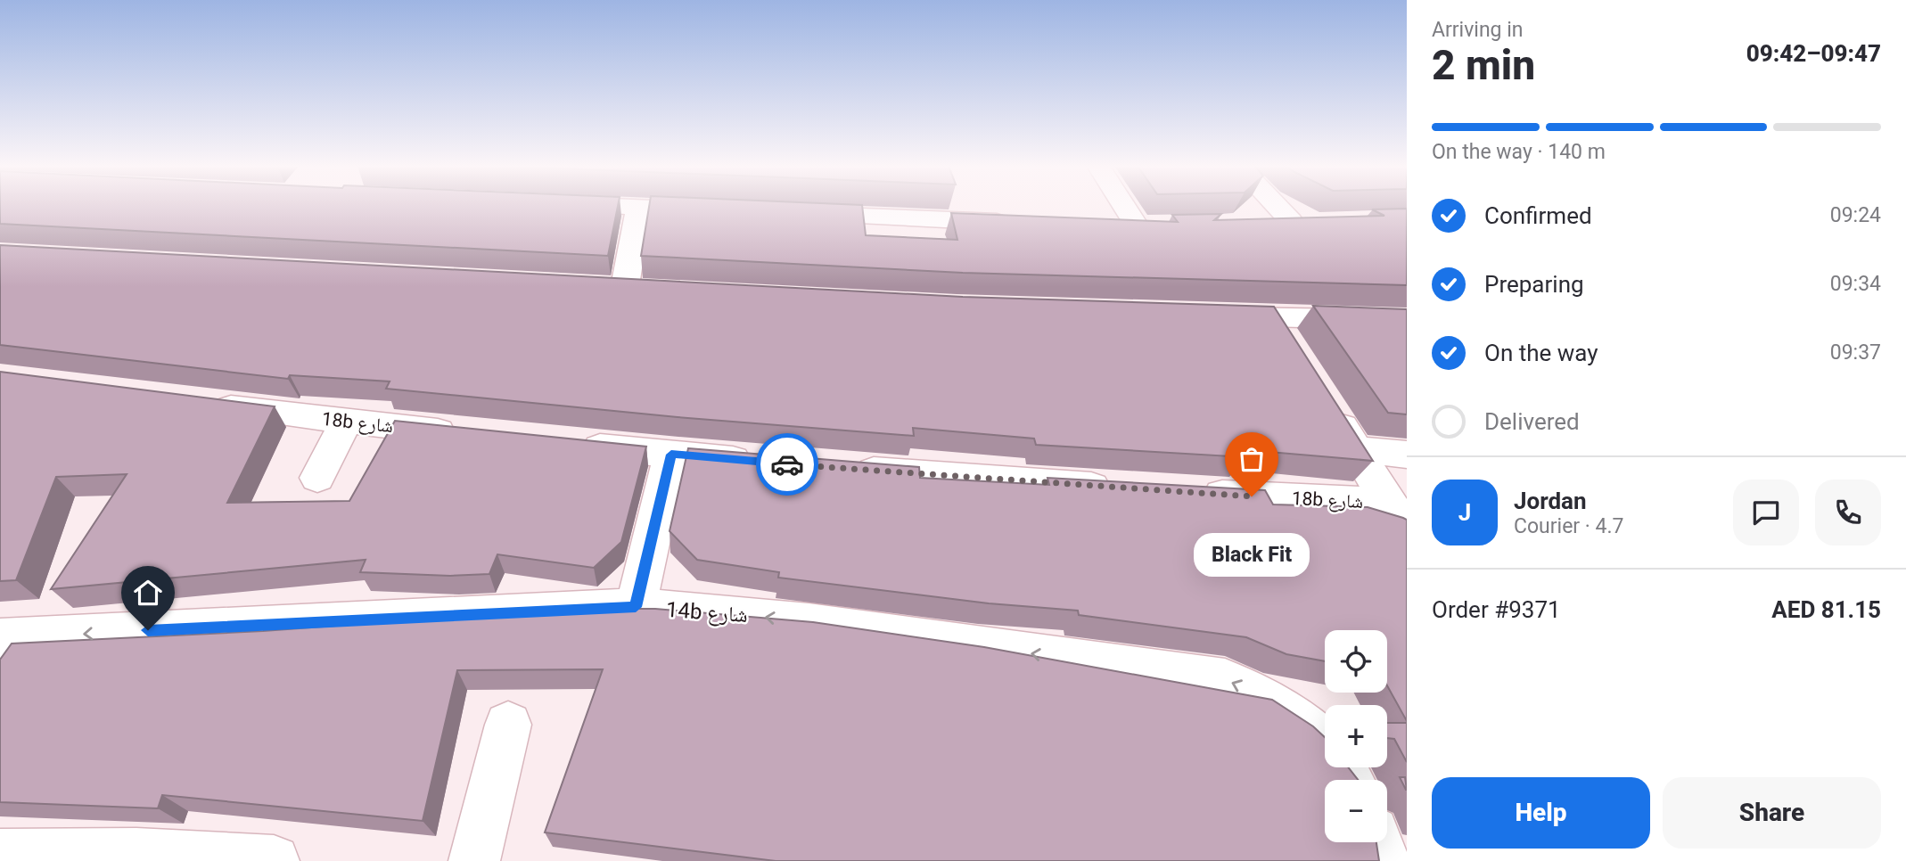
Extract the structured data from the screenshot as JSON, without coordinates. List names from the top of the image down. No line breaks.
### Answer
{"streets":{"street":["18b شارع","14b شارع"]},"places":["Black Fit"],"page":{"heading":["2 min","Arriving in","09:42–09:47"],"panel":["Jordan","Courier · 4.7","Order #9371","AED 81.15"],"bar":"On the way · 140 m","list":[["Confirmed","09:24"],["Preparing","09:34"],["On the way","09:37"],"Delivered"],"round":"J","bubble":"Black Fit","map_buttons":["+","−"],"buttons":["Help","Share"]}}
